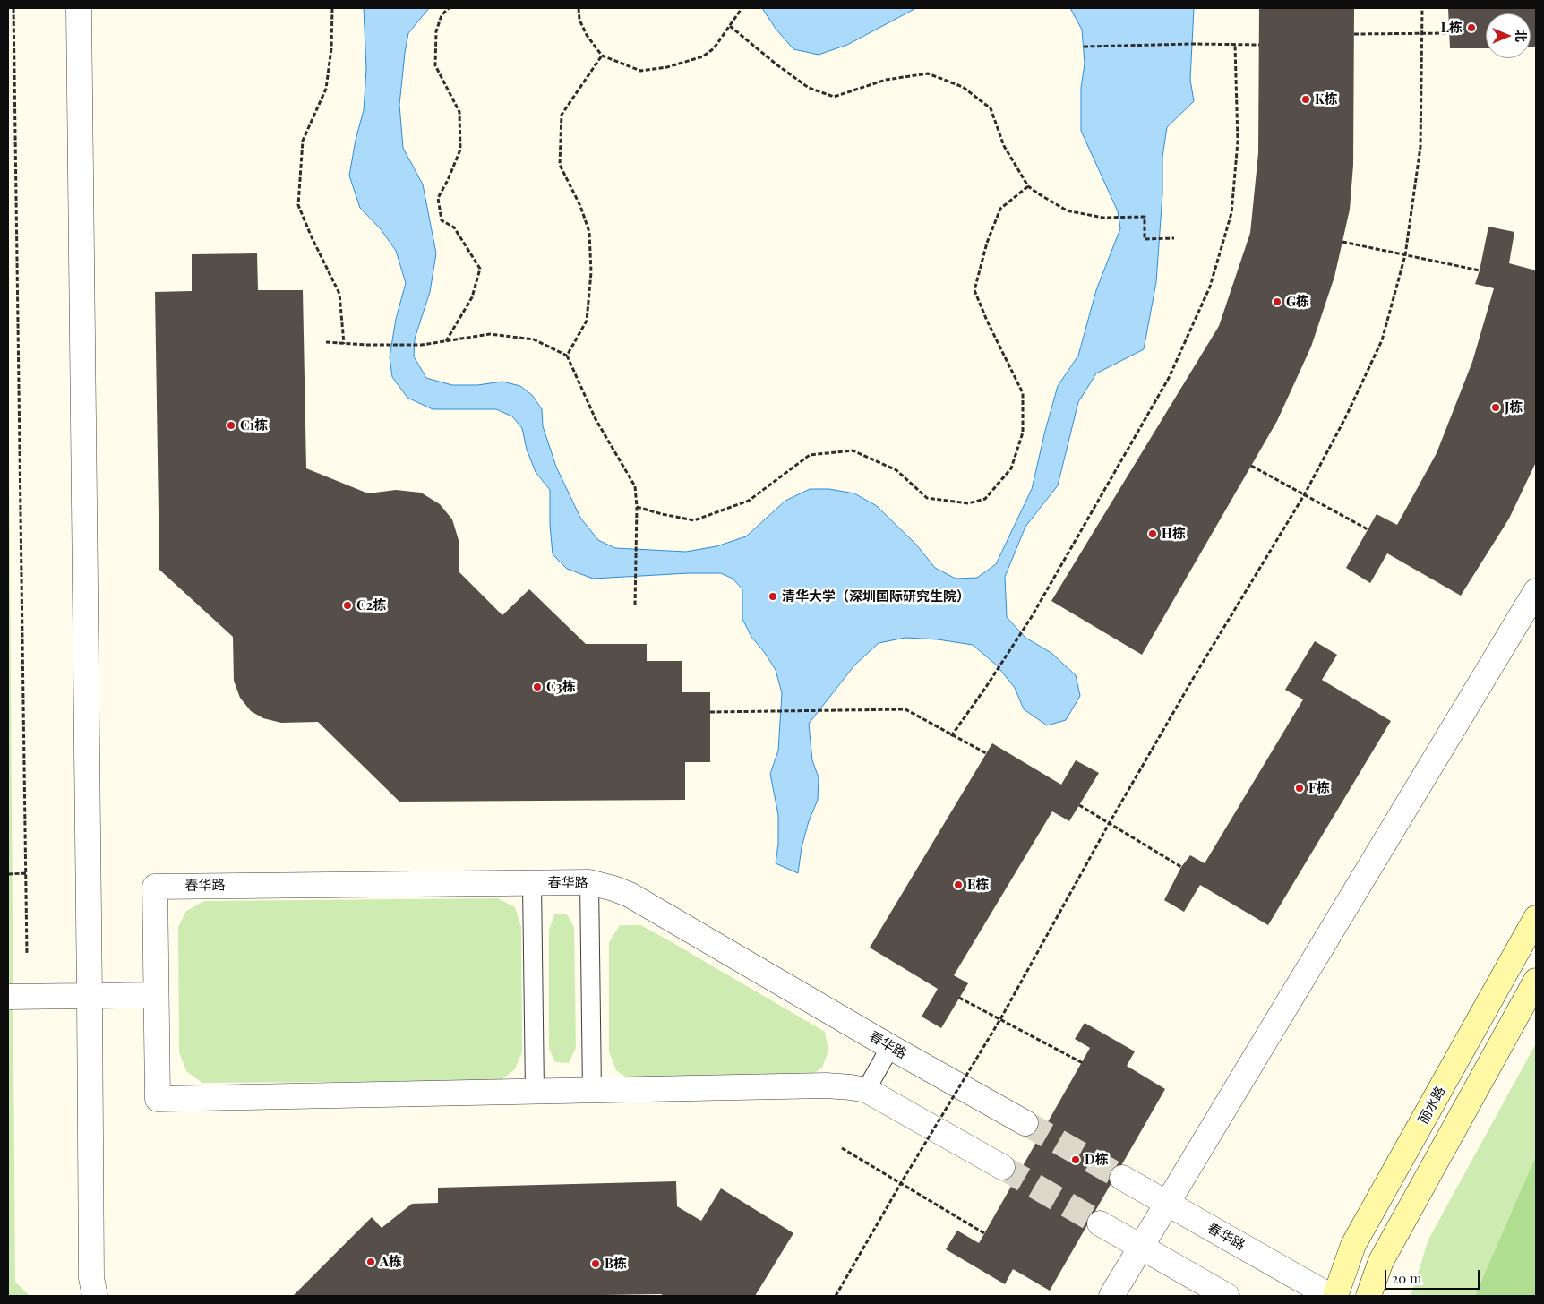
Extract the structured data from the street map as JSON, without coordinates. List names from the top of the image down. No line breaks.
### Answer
{"streets":{"main road":["丽水路"],"street":["春华路"]},"places":["L栋","K栋","G栋","J栋","C1栋","H栋","清华大学（深圳国际研究生院）","C2栋","C3栋","F栋","E栋","D栋","A栋","B栋"],"scale_bar":"20 m","north":"right"}
